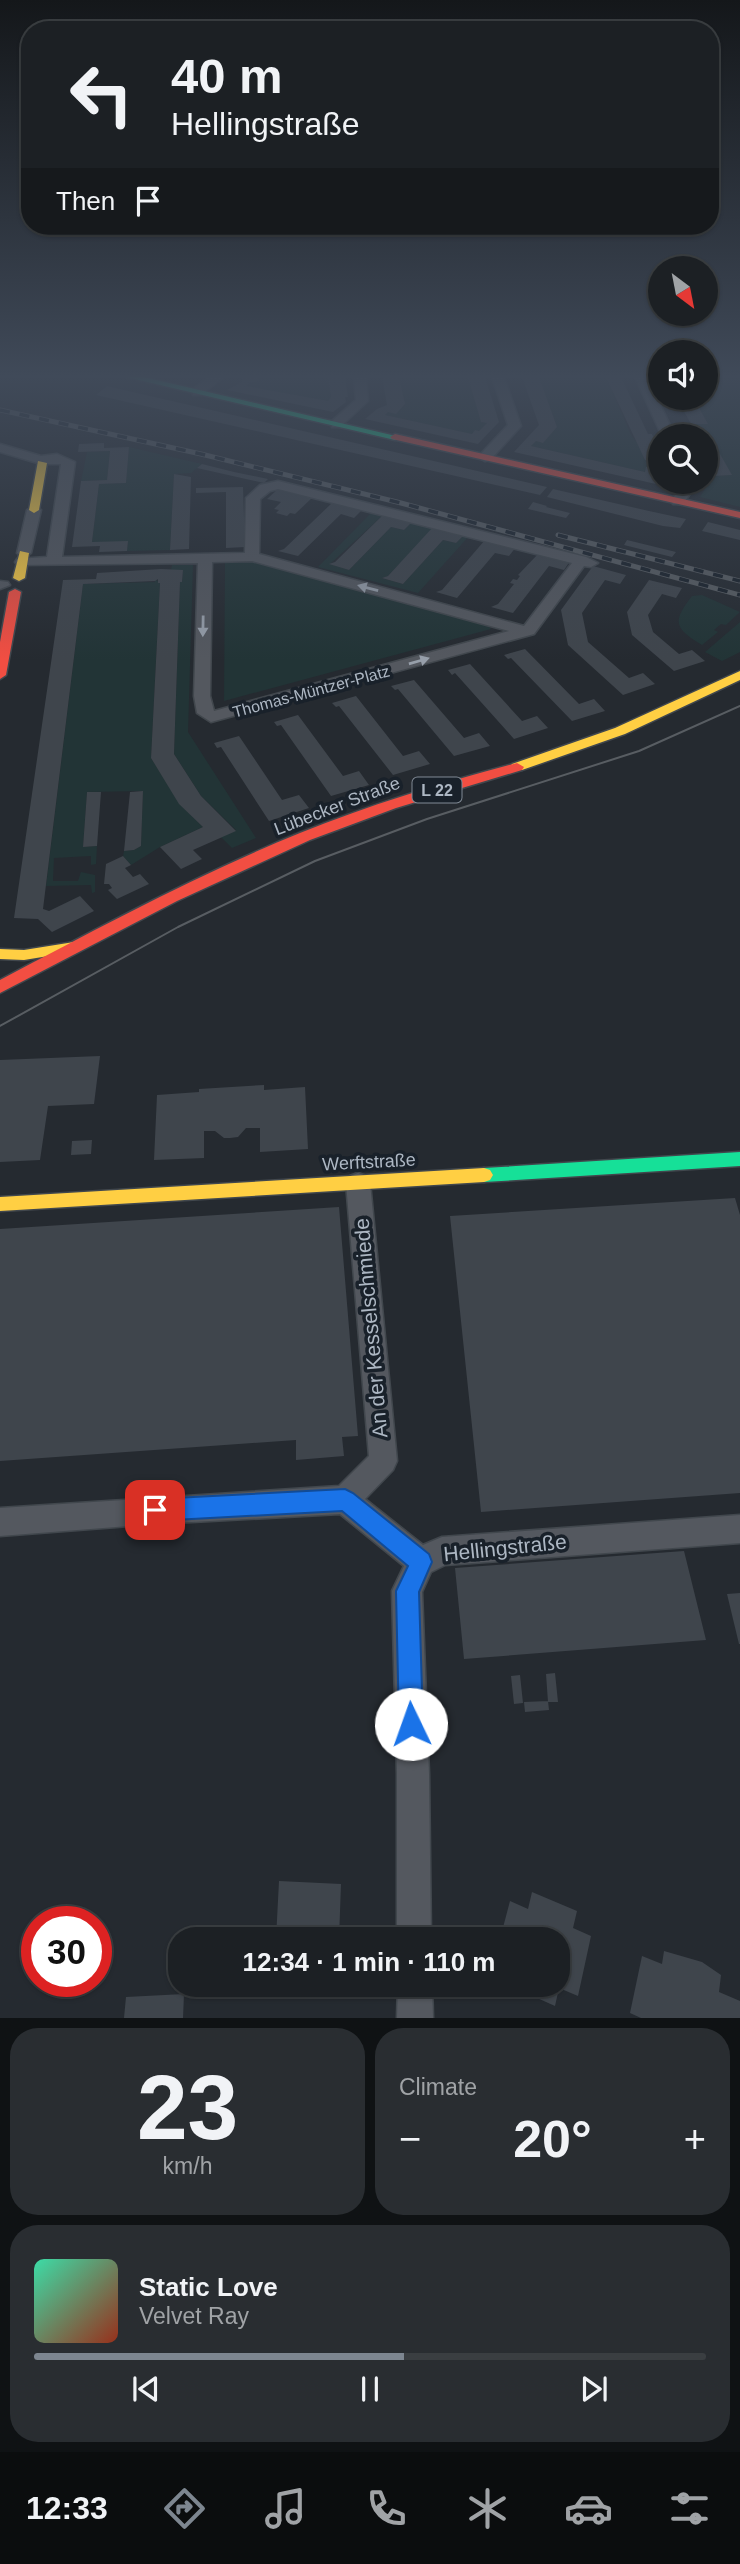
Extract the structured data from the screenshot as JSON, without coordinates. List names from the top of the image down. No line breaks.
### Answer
{"streets":{"street":["Thomas-Müntzer-Platz","L 22","Lübecker Straße","Werftstraße","An der Kesselschmiede","Hellingstraße"]},"crossings":[["Werftstraße","An der Kesselschmiede"],["An der Kesselschmiede","Hellingstraße"]],"north":"bottom right","page":{"turn":["40 m","Hellingstraße"],"then":"Then","limit":"30","trip":"12:34 · 1 min · 110 m","tile":[["23","km/h"],"Climate"],"heat":["−","20°","+"],"song":["Static Love","Velvet Ray"],"tabs":"12:33"}}
